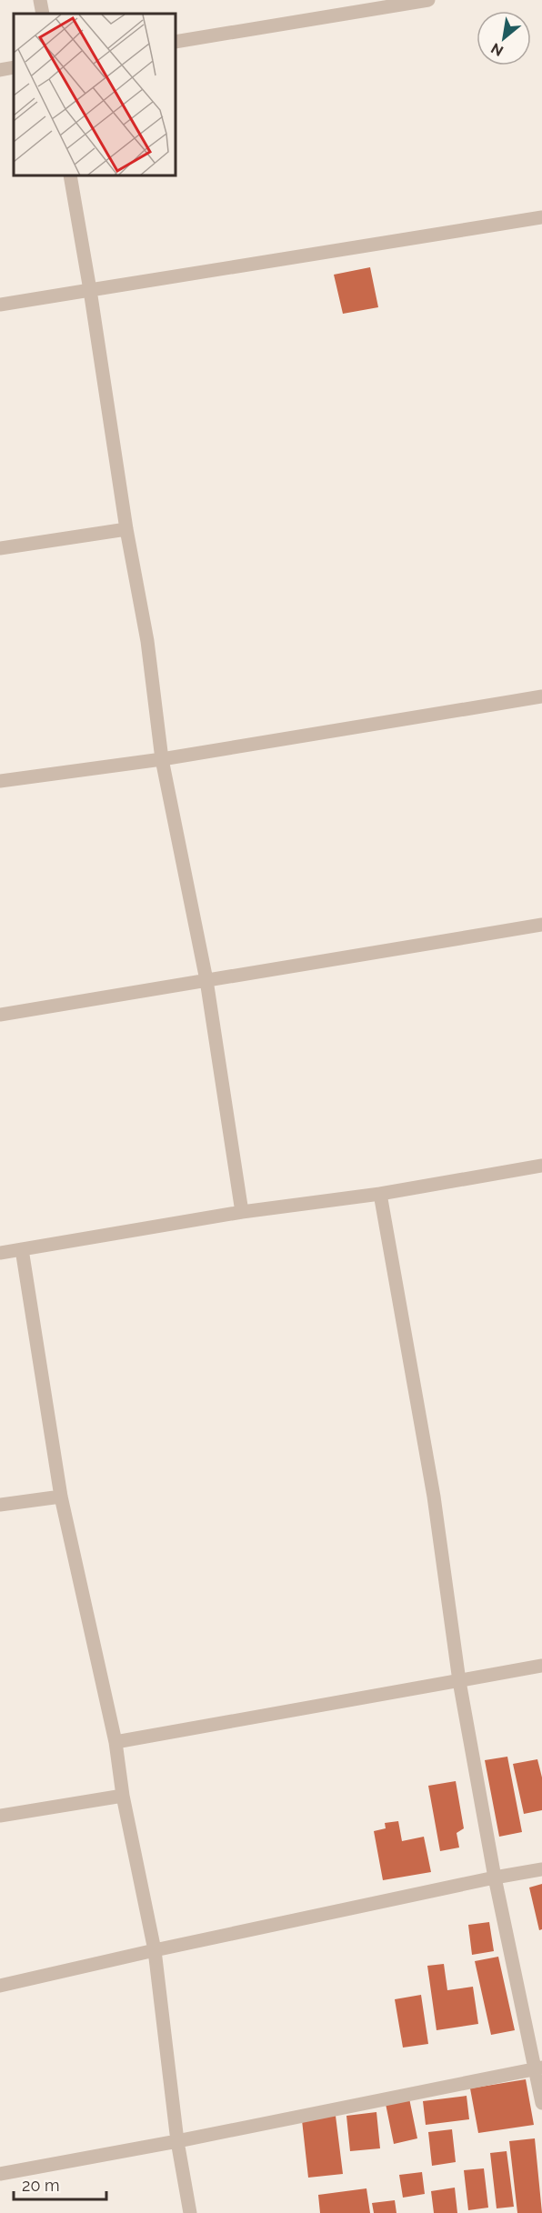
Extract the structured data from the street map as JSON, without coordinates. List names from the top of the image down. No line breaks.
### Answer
{"scale_bar":"20 m","north":"bottom left"}
